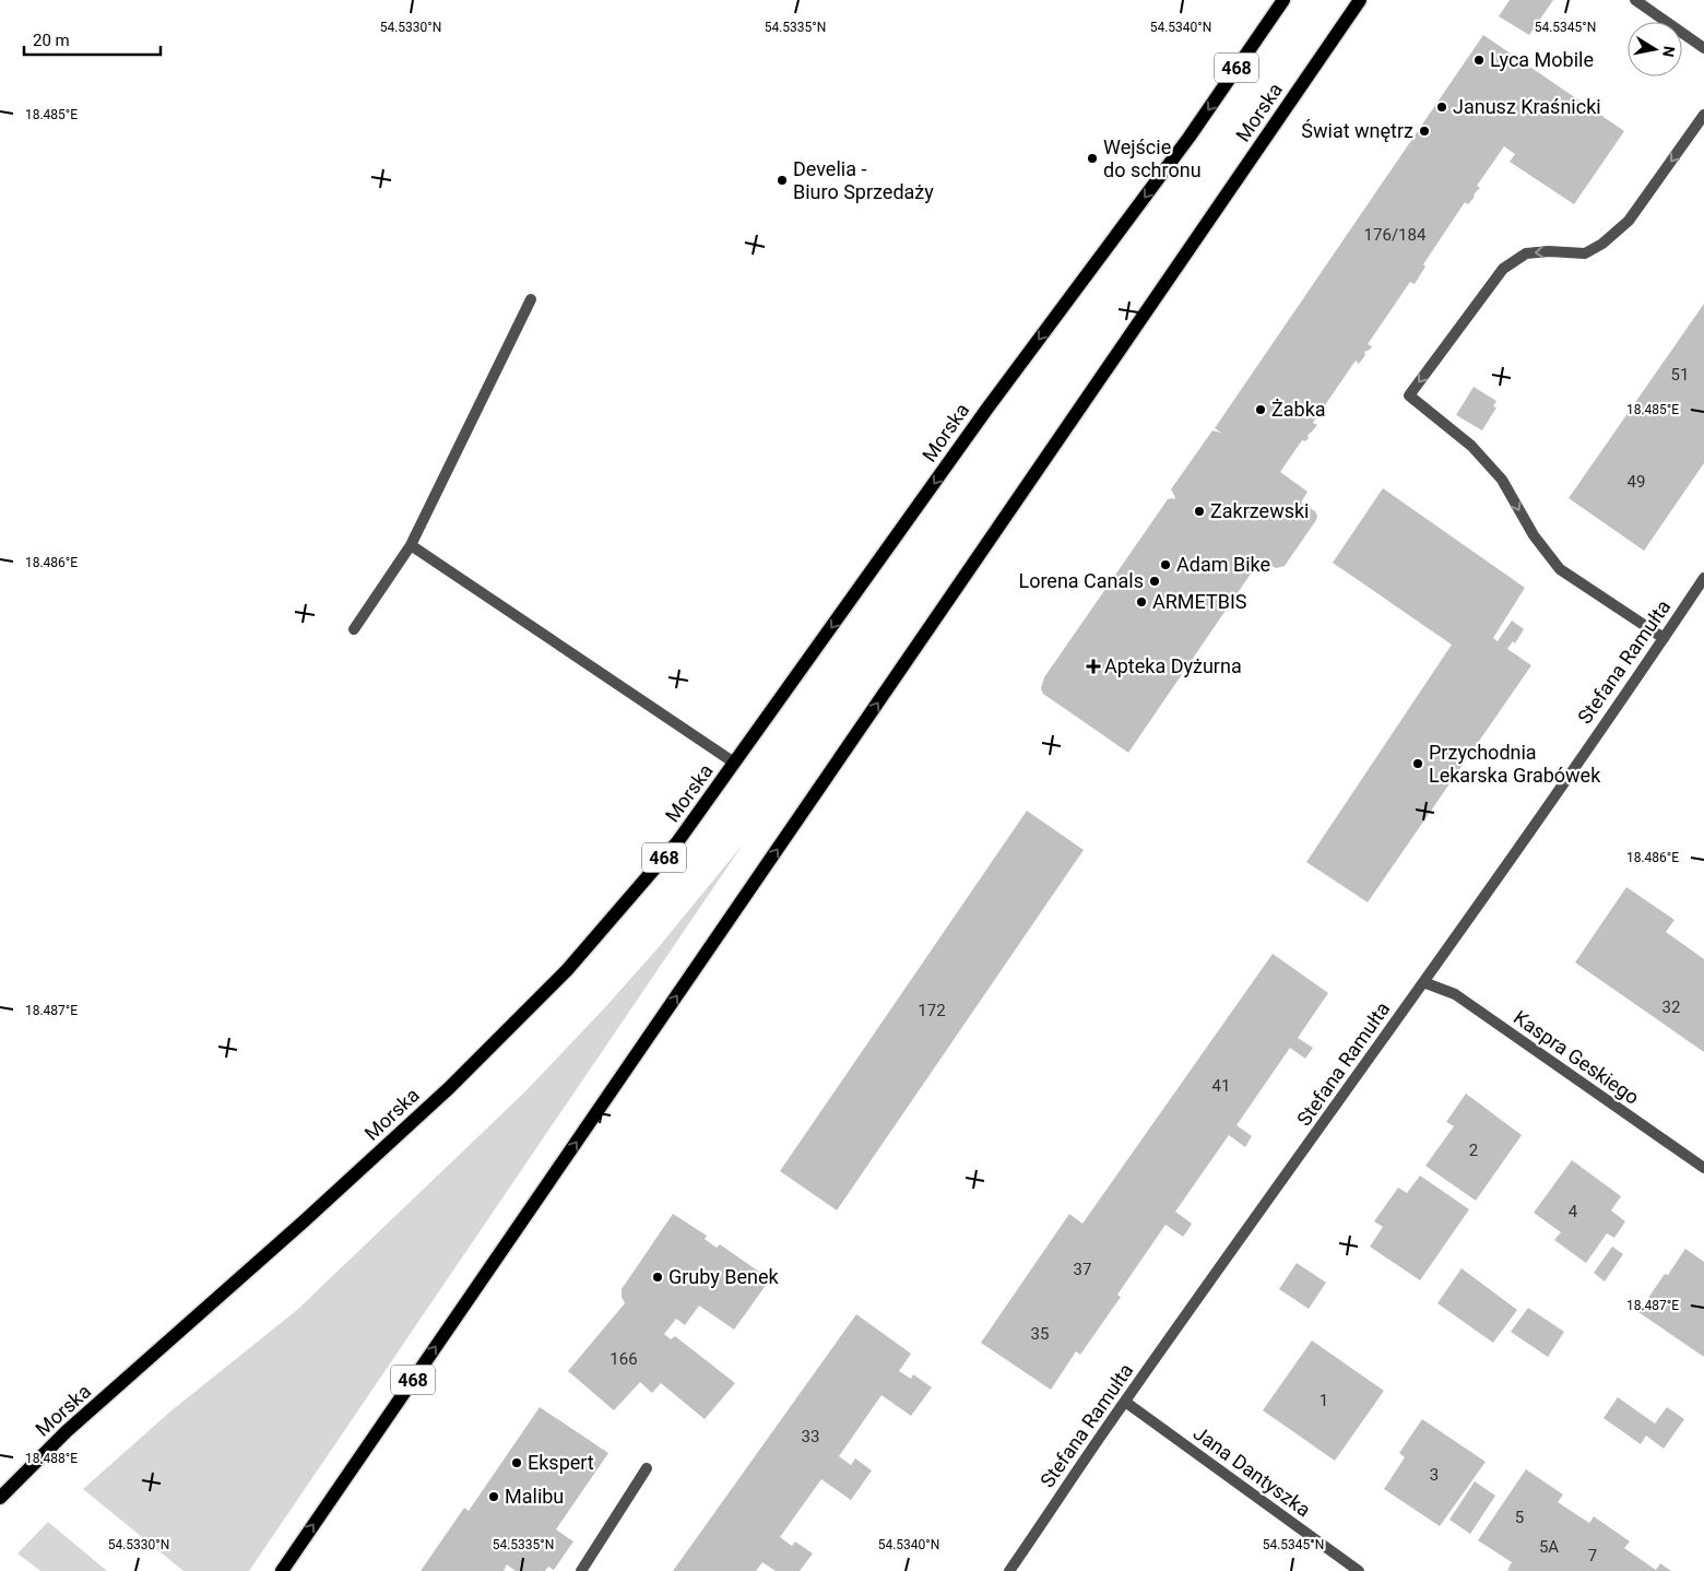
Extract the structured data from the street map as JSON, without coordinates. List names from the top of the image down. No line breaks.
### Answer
{"streets":{"main road":["468","Morska"],"street":["Stefana Ramułta","Kaspra Geskiego","Jana Dantyszka"]},"crossings":[["Stefana Ramułta","Kaspra Geskiego"],["Stefana Ramułta","Jana Dantyszka"]],"places":{"other":["Lyca Mobile","Janusz Kraśnicki","Świat wnętrz","Wejście do schronu","Develia - Biuro Sprzedaży","Żabka","Zakrzewski","Adam Bike","Lorena Canals","ARMETBIS","Przychodnia Lekarska Grabówek","Gruby Benek","Ekspert","Malibu"],"health":["Apteka Dyżurna"]},"house_numbers":["176/184","51","49","32","172","41","2","4","37","35","166","1","33","3","5","5A","7"],"scale_bar":"20 m","north":"right","coordinates":["54.5330°N","54.5335°N","54.5340°N","54.5345°N","18.485°E","18.486°E","18.487°E","18.488°E"]}
